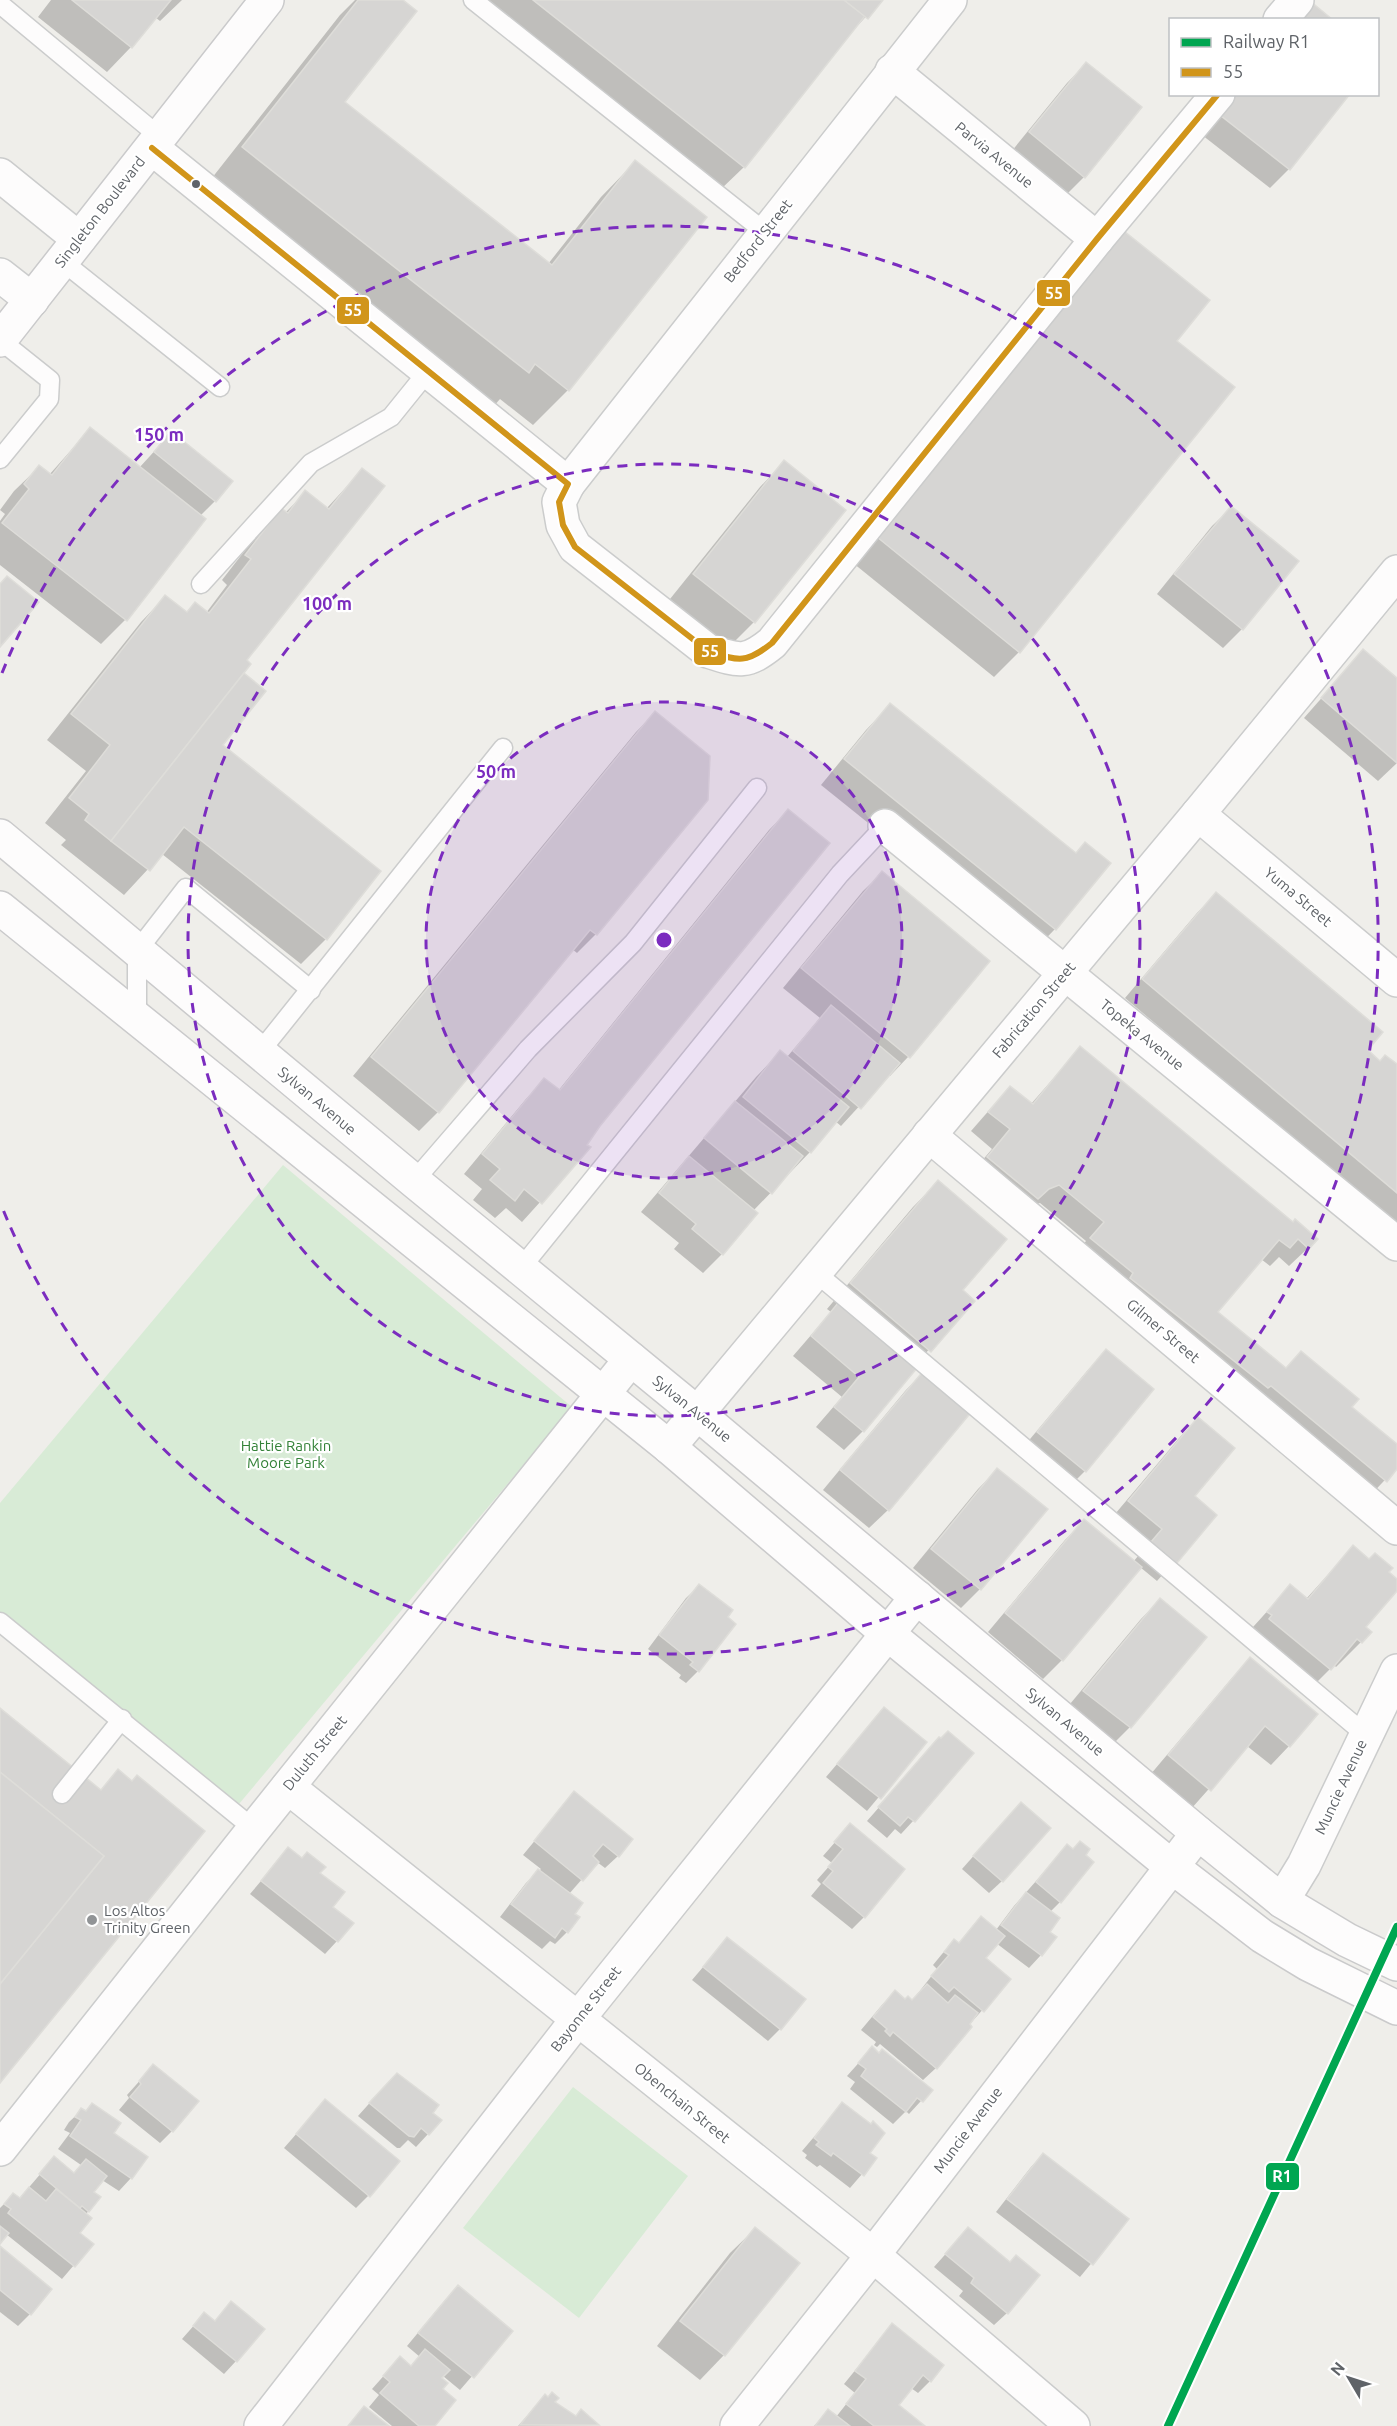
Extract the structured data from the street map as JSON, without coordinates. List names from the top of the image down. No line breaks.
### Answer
{"streets":{"street":["Parvia Avenue","Singleton Boulevard","Bedford Street","Yuma Street","Fabrication Street","Topeka Avenue","Sylvan Avenue","Gilmer Street","Duluth Street","Muncie Avenue","Bayonne Street","Obenchain Street"]},"crossings":[["Parvia Avenue","Bedford Street"],["Yuma Street","Fabrication Street"],["Fabrication Street","Topeka Avenue"],["Fabrication Street","Sylvan Avenue"],["Fabrication Street","Gilmer Street"],["Sylvan Avenue","Duluth Street"],["Sylvan Avenue","Muncie Avenue"],["Sylvan Avenue","Bayonne Street"],["Duluth Street","Obenchain Street"],["Muncie Avenue","Obenchain Street"],["Bayonne Street","Obenchain Street"]],"parks":["Hattie Rankin Moore Park"],"places":["Los Altos Trinity Green"],"lines":["transit line 55","rail line R1"],"legend":["Railway R1","55"],"north":"top left","rings":["150 m","100 m","50 m"]}
